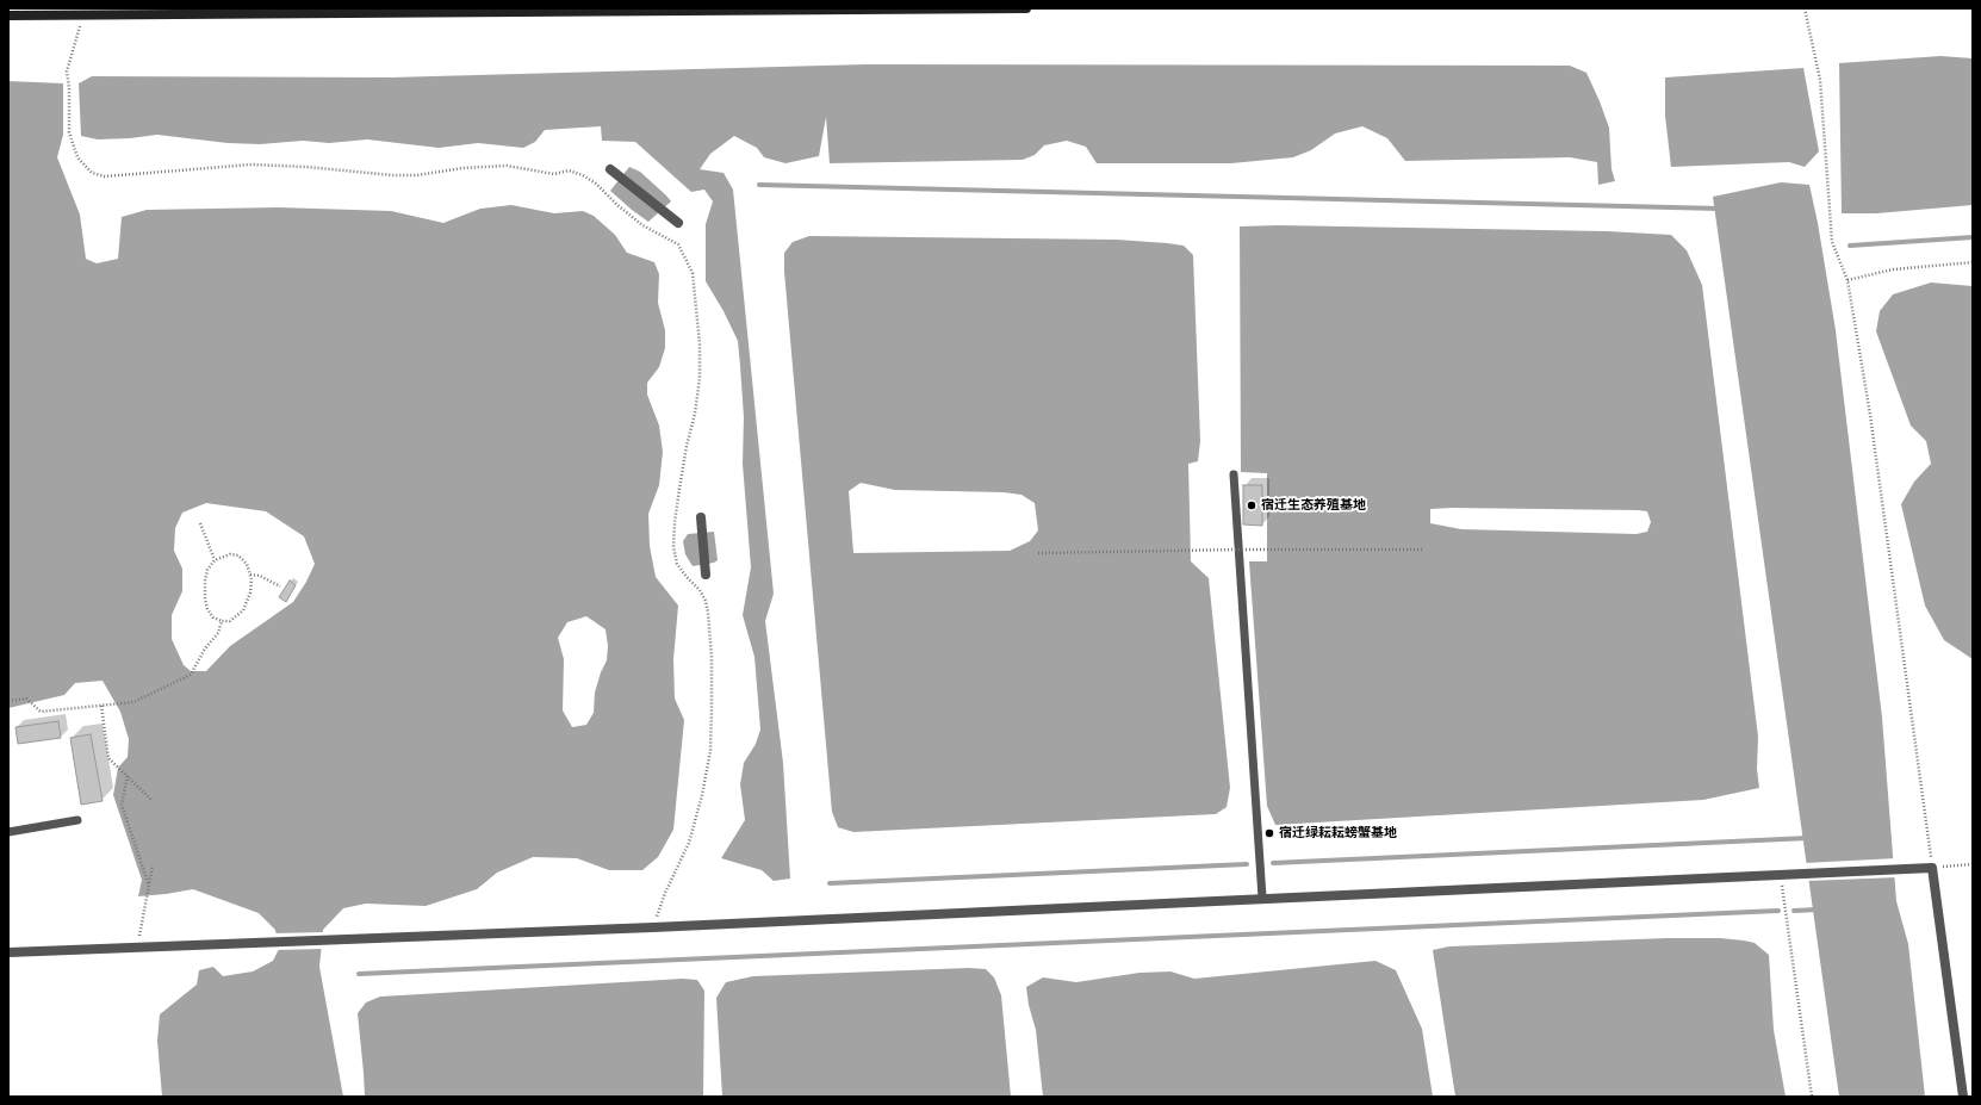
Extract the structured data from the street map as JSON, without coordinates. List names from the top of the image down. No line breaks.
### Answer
{"places":["宿迁生态养殖基地","宿迁绿耘耘螃蟹基地"]}
